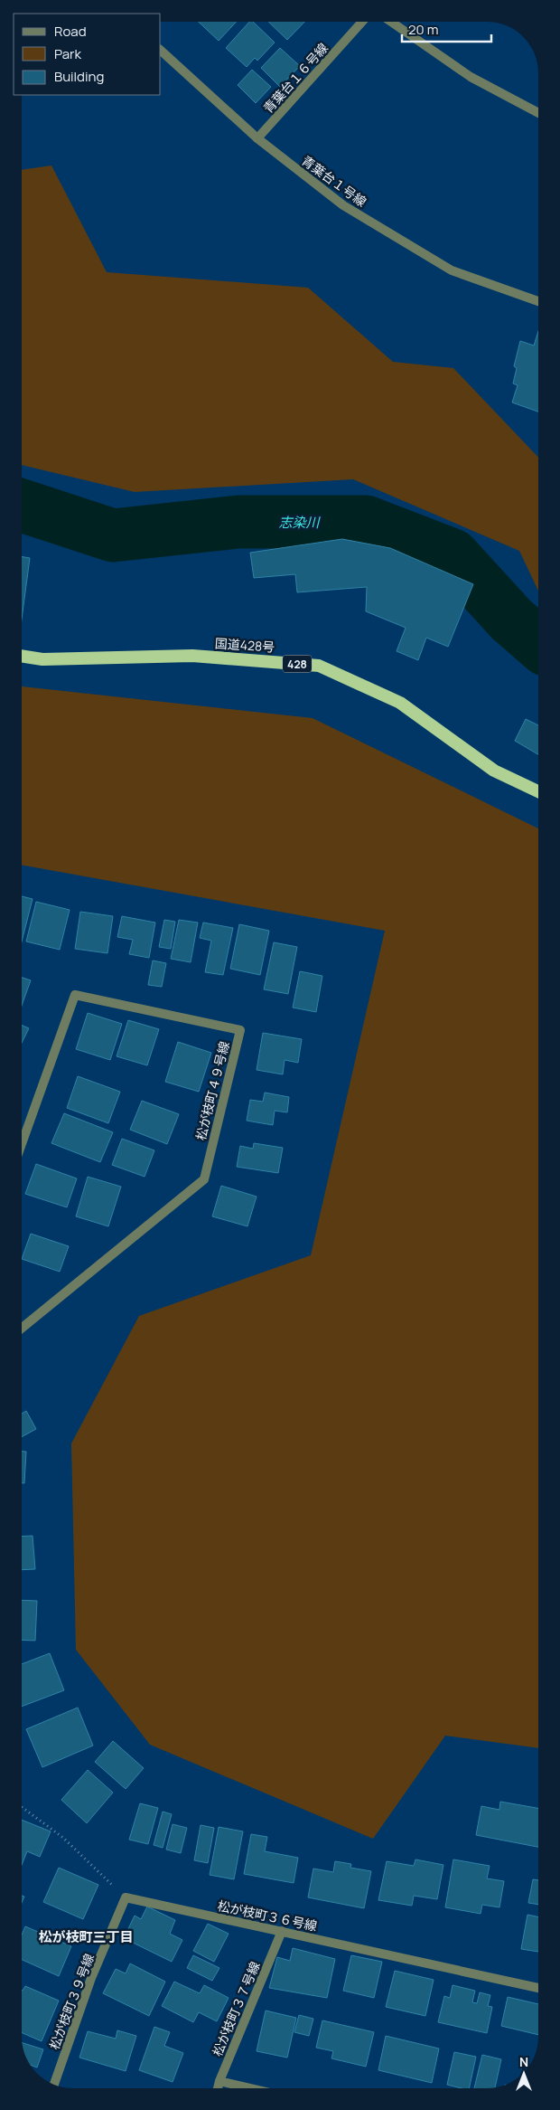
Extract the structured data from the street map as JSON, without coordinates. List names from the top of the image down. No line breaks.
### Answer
{"streets":{"highway":["国道428号","428"],"street":["青葉台１６号線","青葉台１号線","松が枝町４９号線","松が枝町３６号線","松が枝町３９号線","松が枝町３７号線"]},"crossings":[["青葉台１６号線","青葉台１号線"],["松が枝町３６号線","松が枝町３９号線"],["松が枝町３６号線","松が枝町３７号線"]],"districts":["松が枝町三丁目"],"water":["志染川"],"legend":["Road","Park","Building"],"scale_bar":"20 m","north":"top"}
